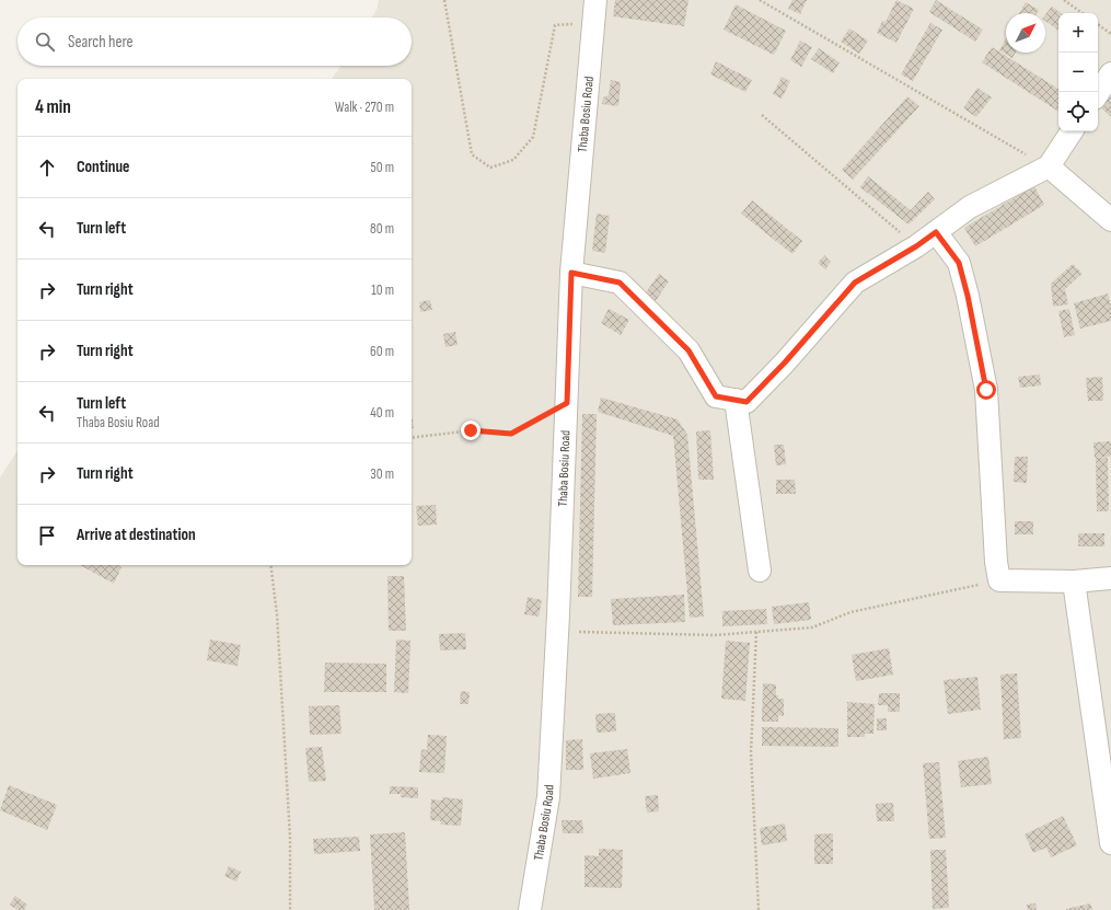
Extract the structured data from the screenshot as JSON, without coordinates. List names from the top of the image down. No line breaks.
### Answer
{"streets":{"street":["Thaba Bosiu Road"]},"north":"top right","page":{"map_buttons":["+","−"],"search":"Search here","heading":["4 min","Walk · 270 m"],"list":[["Continue","50 m"],["Turn left","80 m"],["Turn right","10 m"],["Turn right","60 m"],["Turn left","Thaba Bosiu Road","40 m"],["Turn right","30 m"],"Arrive at destination"]}}
